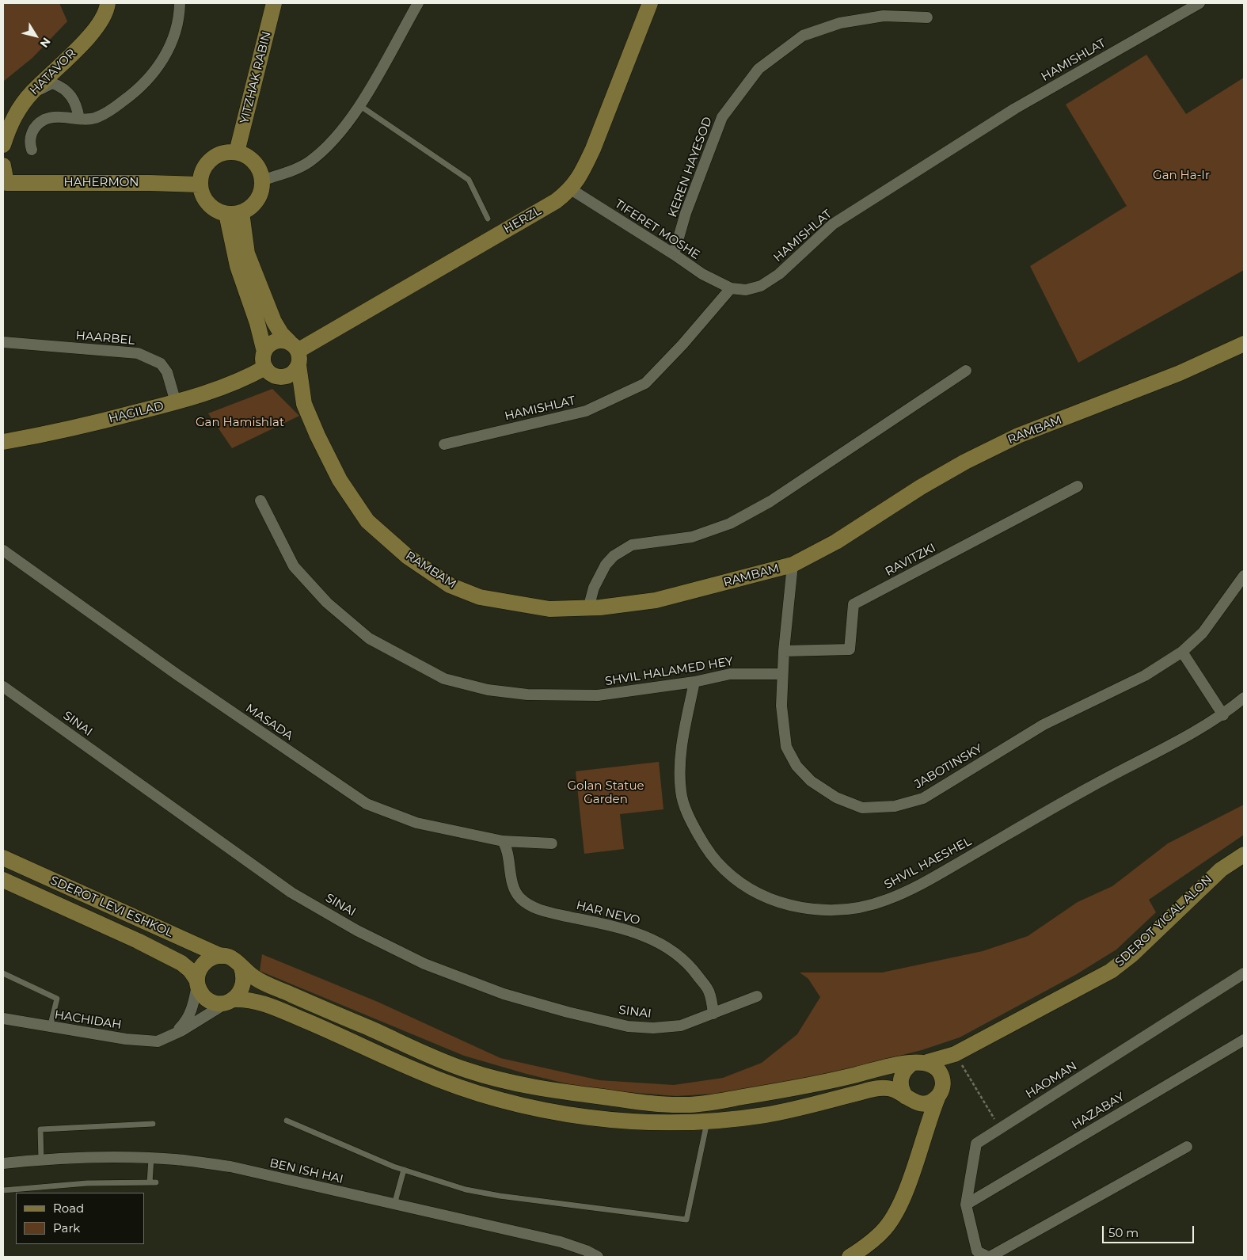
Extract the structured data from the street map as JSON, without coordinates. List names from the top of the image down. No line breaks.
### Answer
{"streets":{"street":["HAMISHLAT","HATAVOR","YITZHAK RABIN","KEREN HAYESOD","HAHERMON","HERZL","TIFERET MOSHE","HAARBEL","HAGILAD","RAMBAM","RAVITZKI","SHVIL HALAMED HEY","MASADA","SINAI","JABOTINSKY","SHVIL HAESHEL","SDEROT LEVI ESHKOL","HAR NEVO","SDEROT YIGAL ALON","HACHIDAH","HAOMAN","HAZABAY","BEN ISH HAI"]},"crossings":[["HAMISHLAT","TIFERET MOSHE"],["YITZHAK RABIN","HAHERMON"],["KEREN HAYESOD","TIFERET MOSHE"],["HERZL","TIFERET MOSHE"],["HERZL","HAGILAD"],["HERZL","RAMBAM"],["HAARBEL","HAGILAD"],["HAGILAD","RAMBAM"],["RAMBAM","JABOTINSKY"],["RAVITZKI","JABOTINSKY"],["SHVIL HALAMED HEY","JABOTINSKY"],["SHVIL HALAMED HEY","SHVIL HAESHEL"],["MASADA","HAR NEVO"],["SINAI","HAR NEVO"],["SDEROT LEVI ESHKOL","SDEROT YIGAL ALON"],["SDEROT LEVI ESHKOL","HACHIDAH"],["SDEROT YIGAL ALON","HACHIDAH"],["HAOMAN","HAZABAY"]],"parks":["Gan Ha-Ir","Gan Hamishlat","Golan Statue Garden"],"legend":["Road","Park"],"scale_bar":"50 m","north":"bottom right"}
